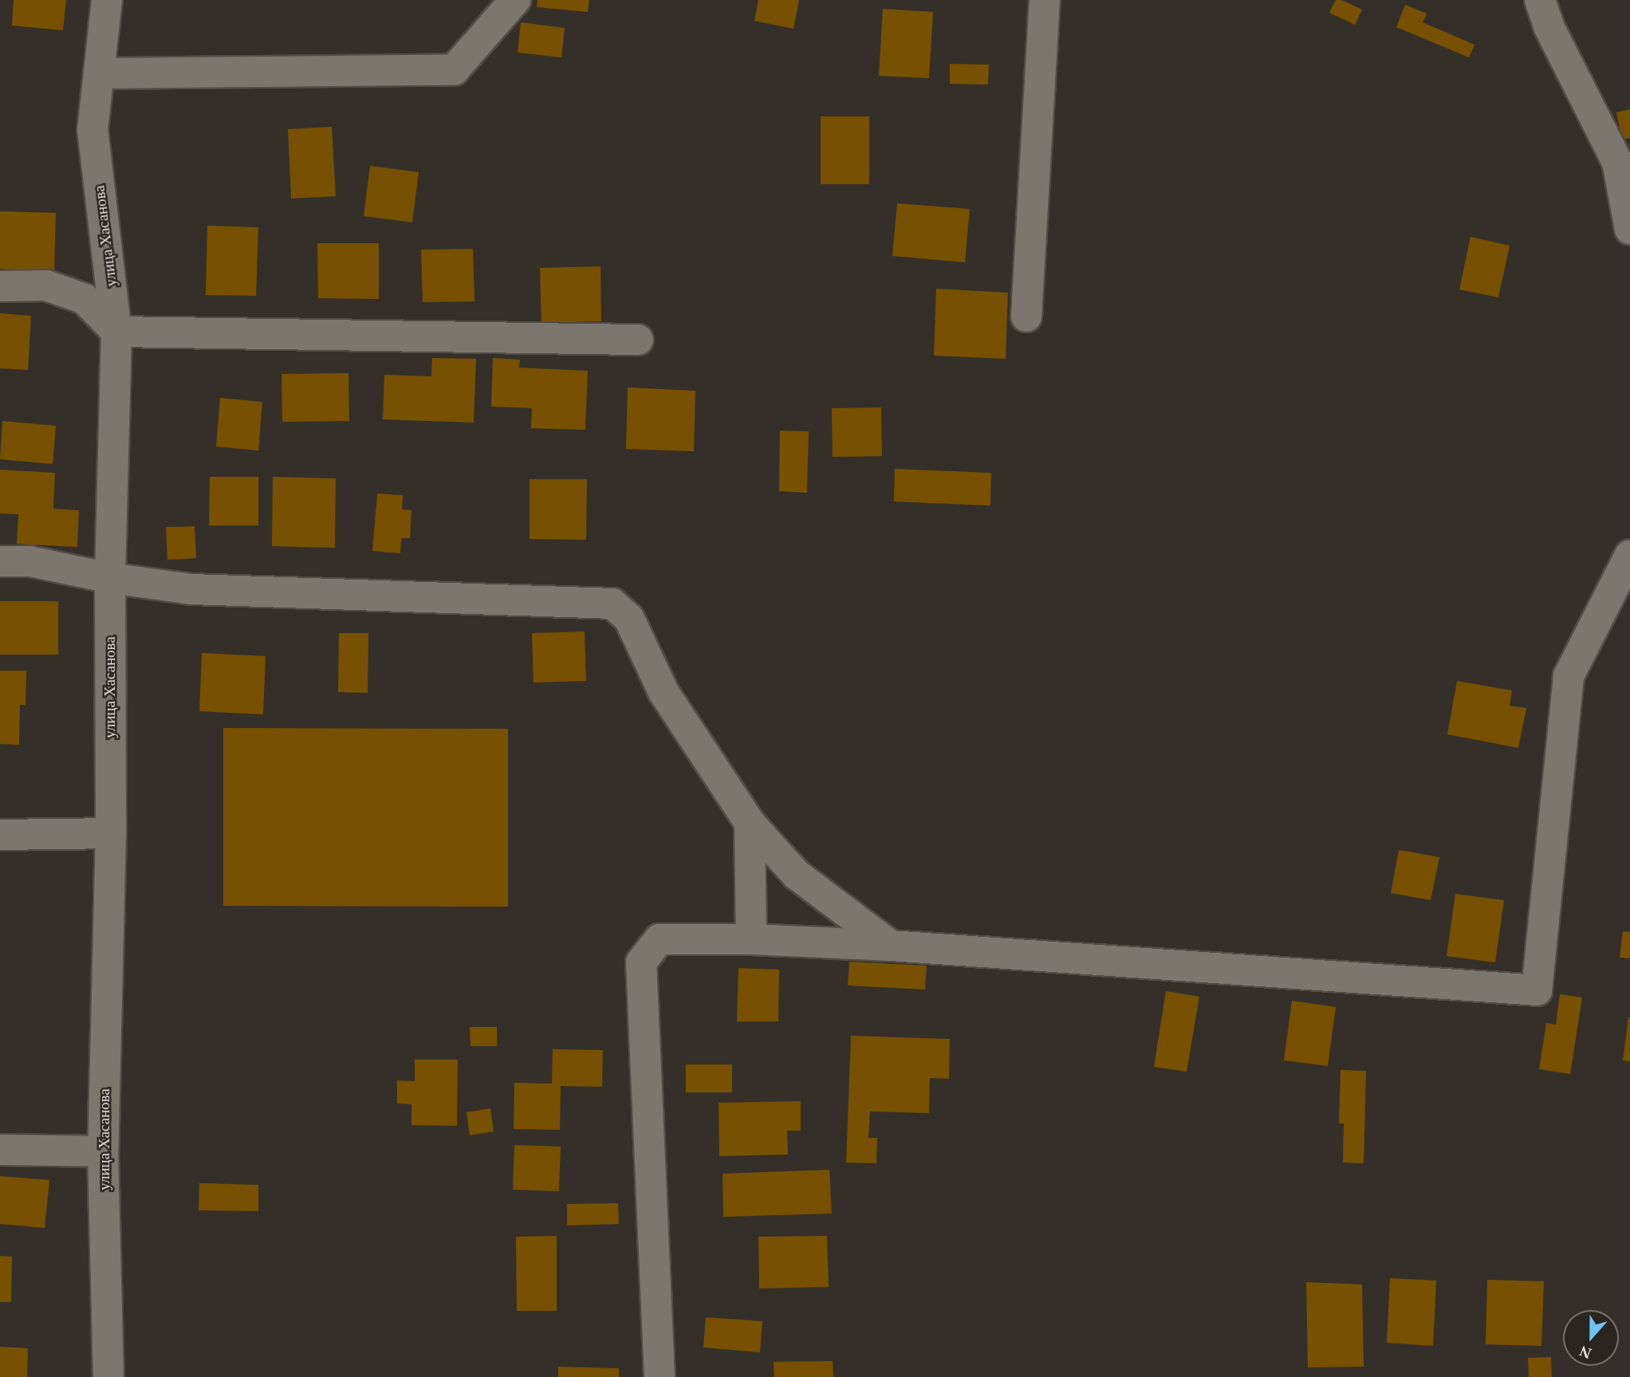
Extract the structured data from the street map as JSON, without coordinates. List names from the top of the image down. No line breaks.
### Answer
{"streets":{"street":["улица Хасанова"]},"north":"bottom"}
